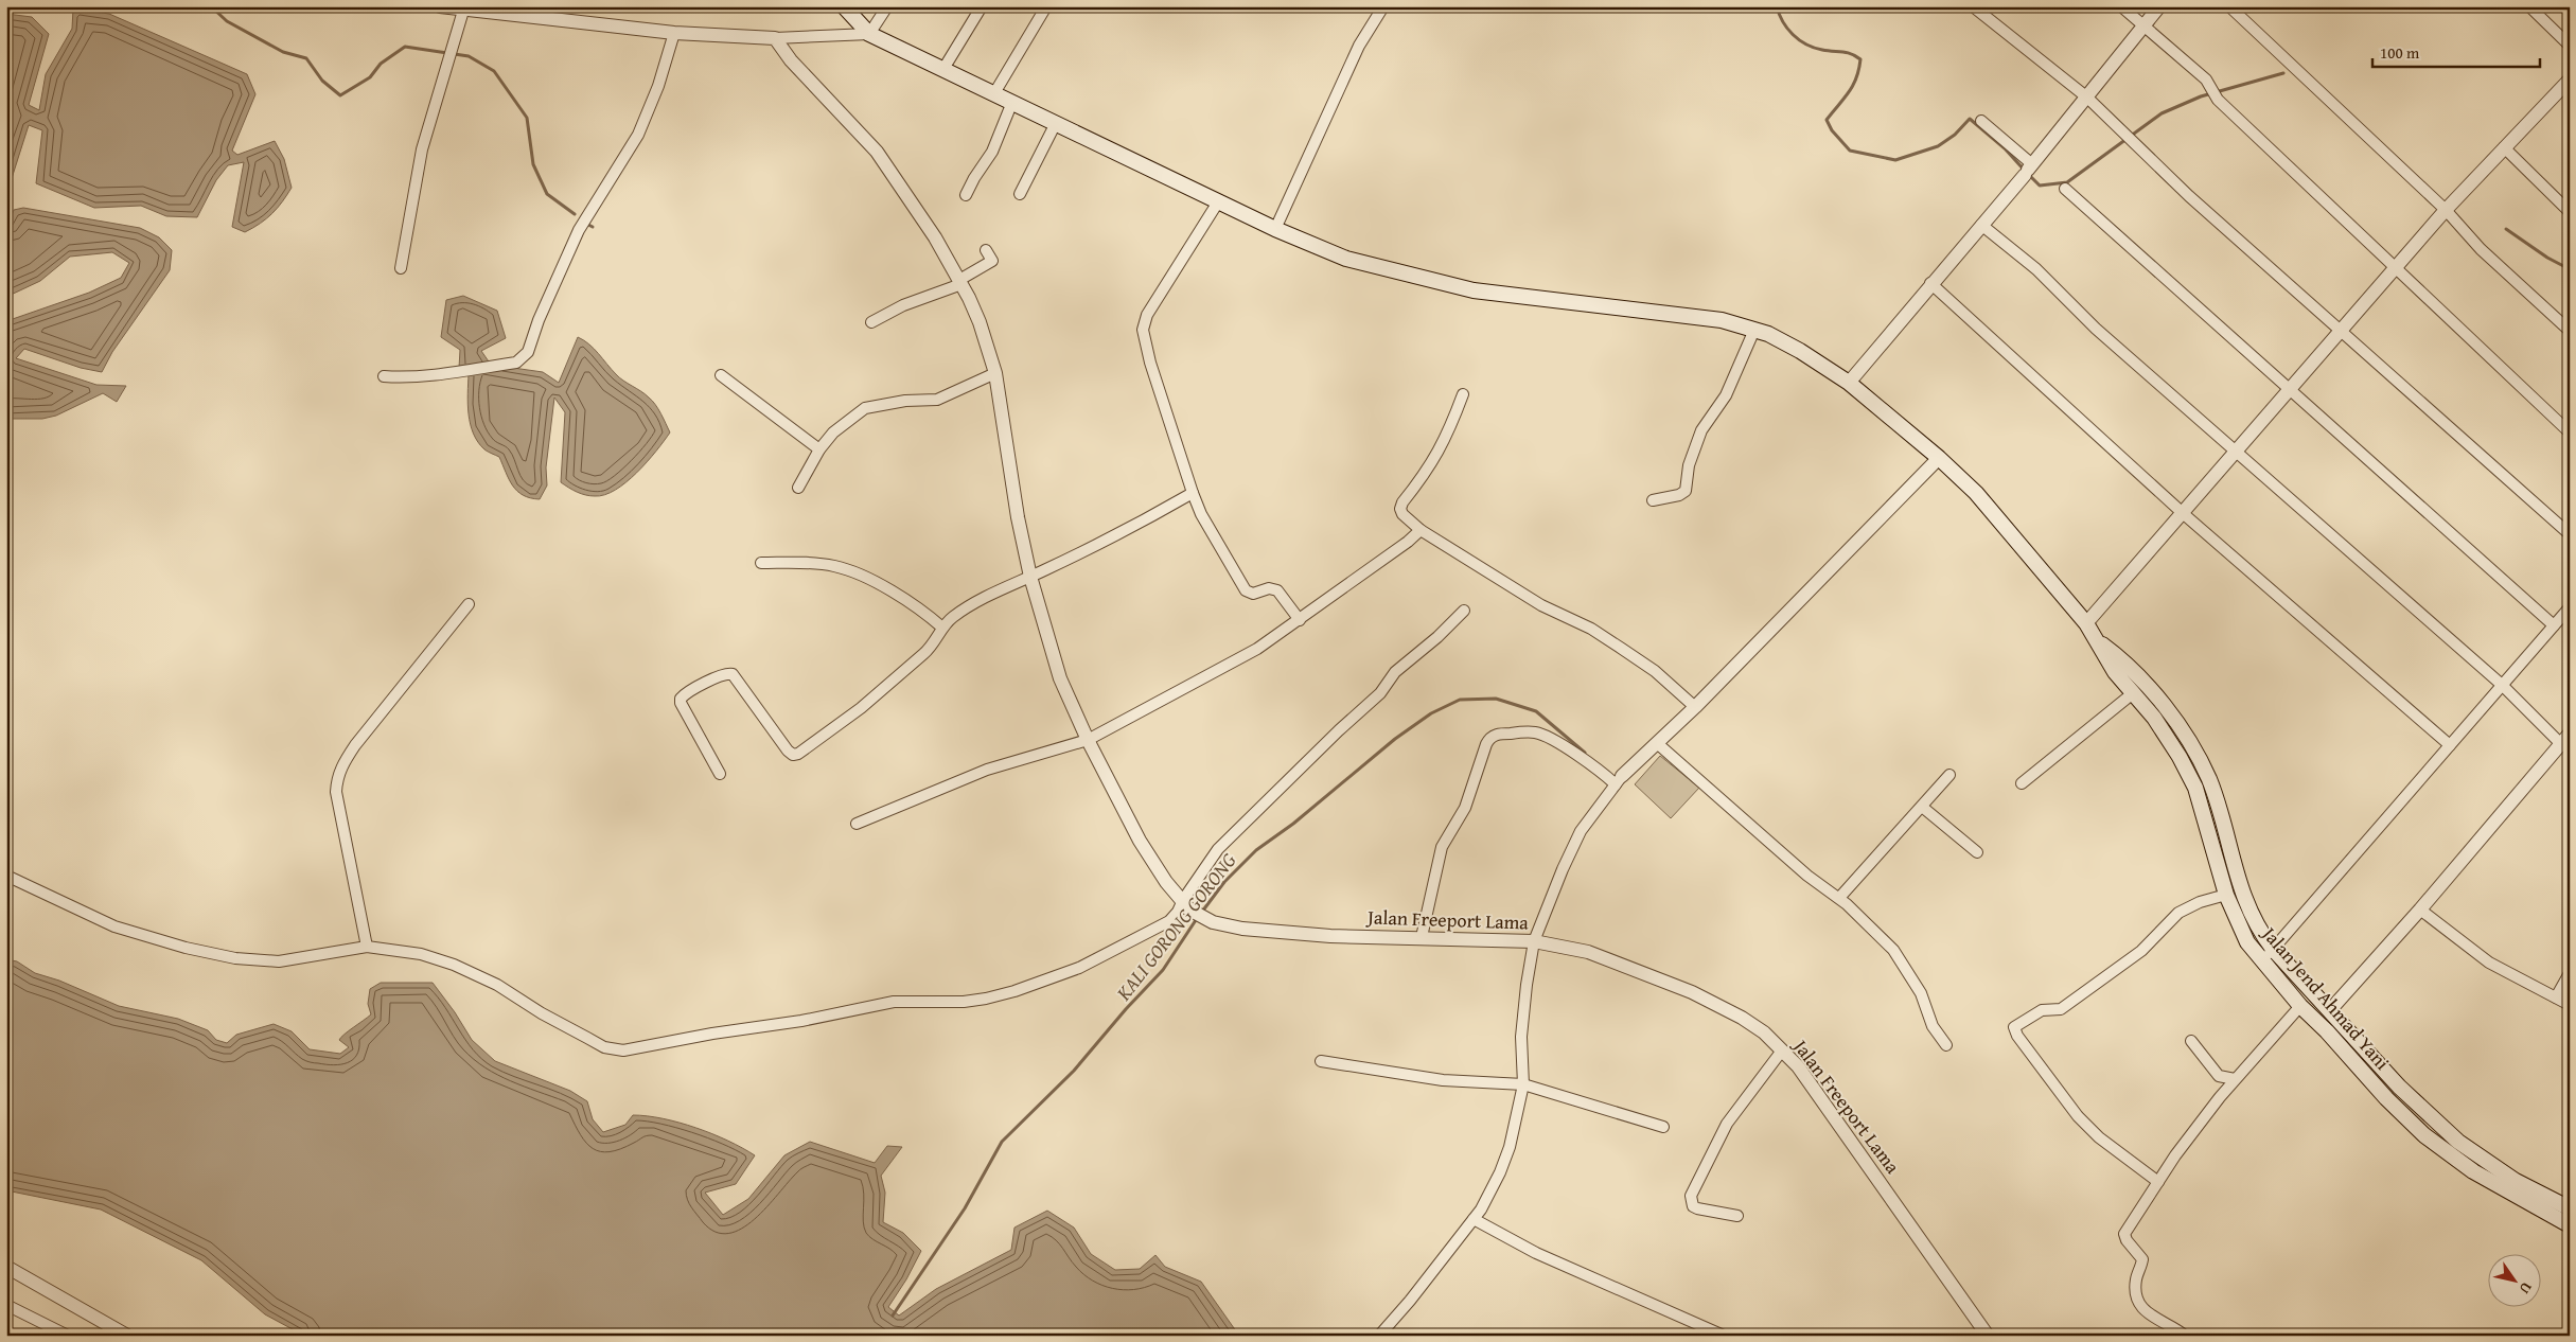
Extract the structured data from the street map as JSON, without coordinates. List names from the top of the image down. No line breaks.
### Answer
{"streets":{"main road":["Jalan Jend Ahmad Yani"],"street":["Jalan Freeport Lama"]},"water":["KALI GORONG GORONG"],"scale_bar":"100 m","north":"bottom right"}
